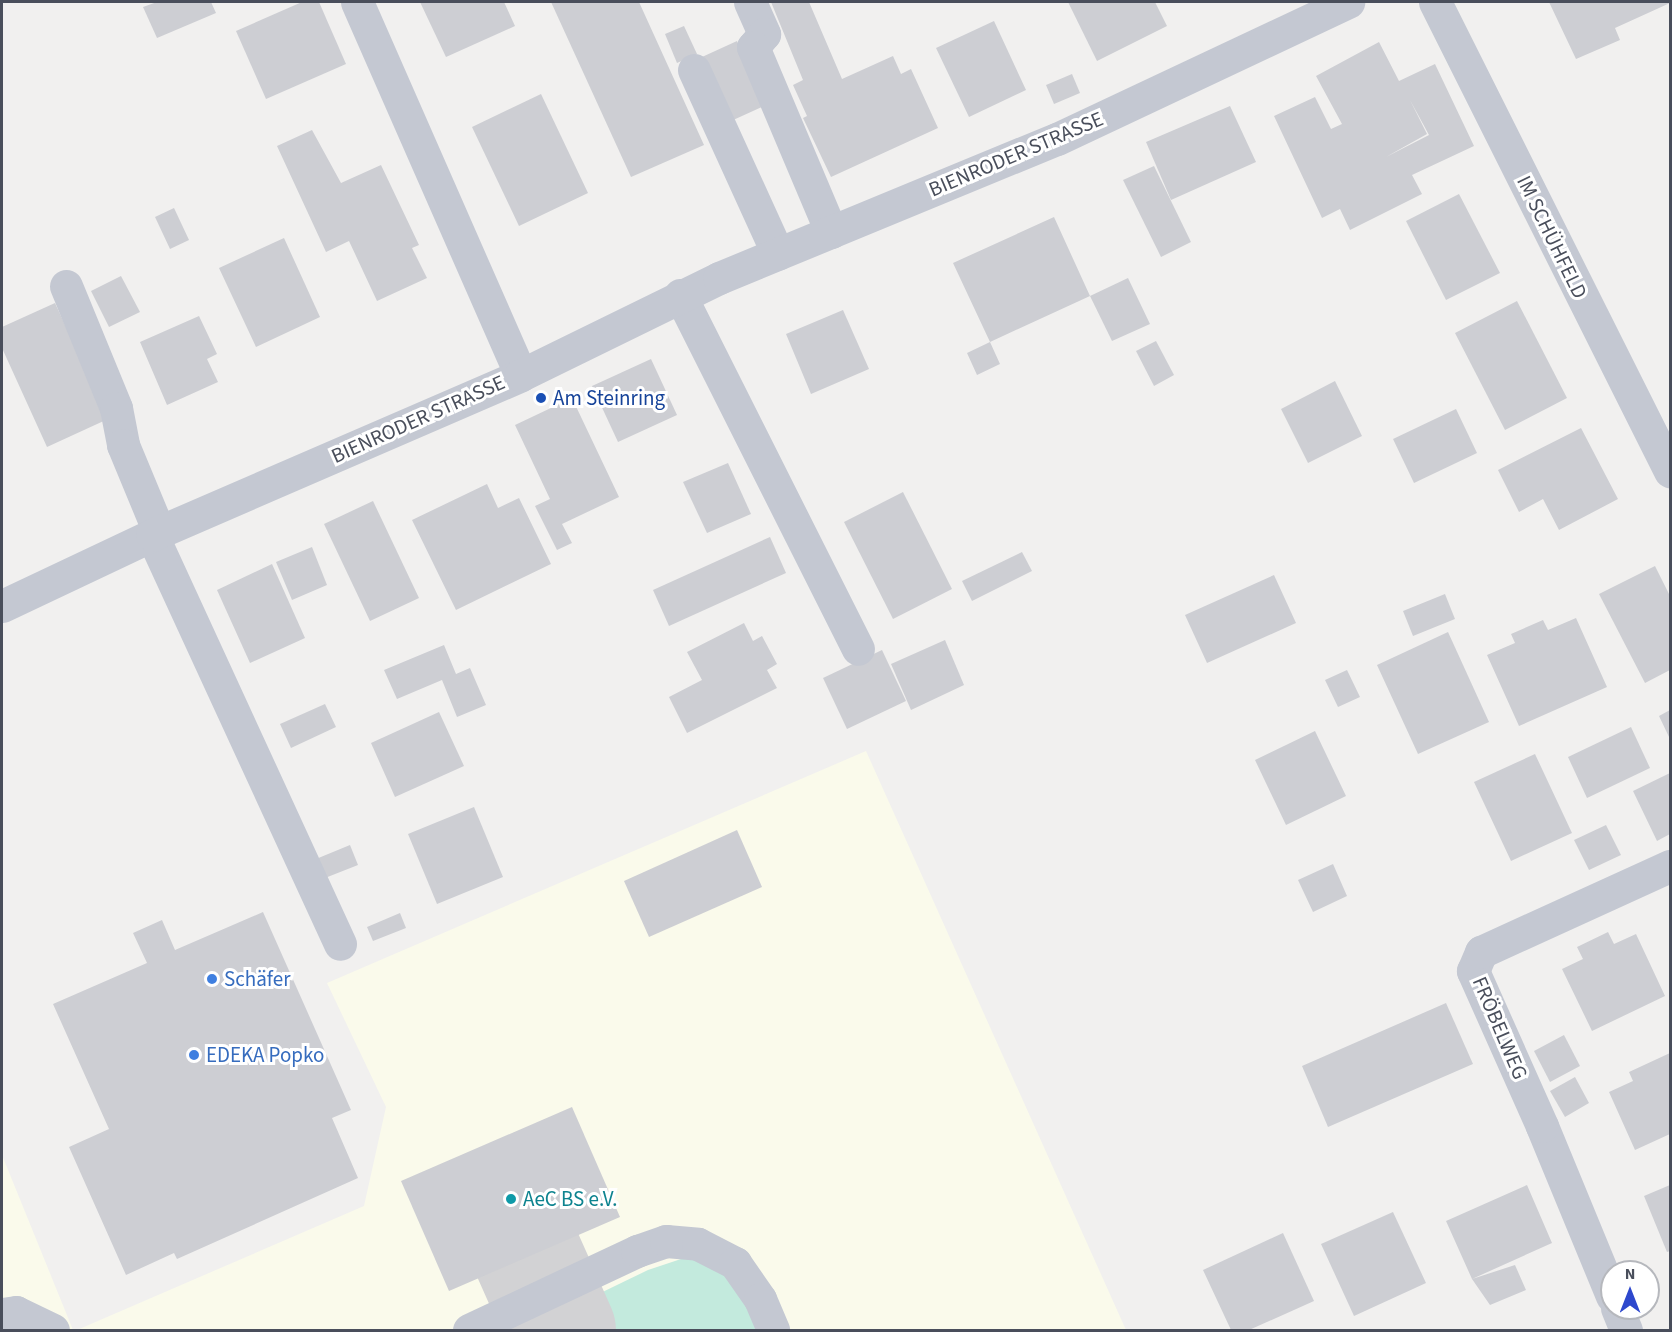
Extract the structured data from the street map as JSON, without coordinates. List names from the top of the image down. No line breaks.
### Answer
{"streets":{"street":["BIENRODER STRASSE","IM SCHÜHFELD","FRÖBELWEG"]},"places":["Am Steinring","Schäfer","EDEKA Popko","AeC BS e.V."],"north":"top"}
